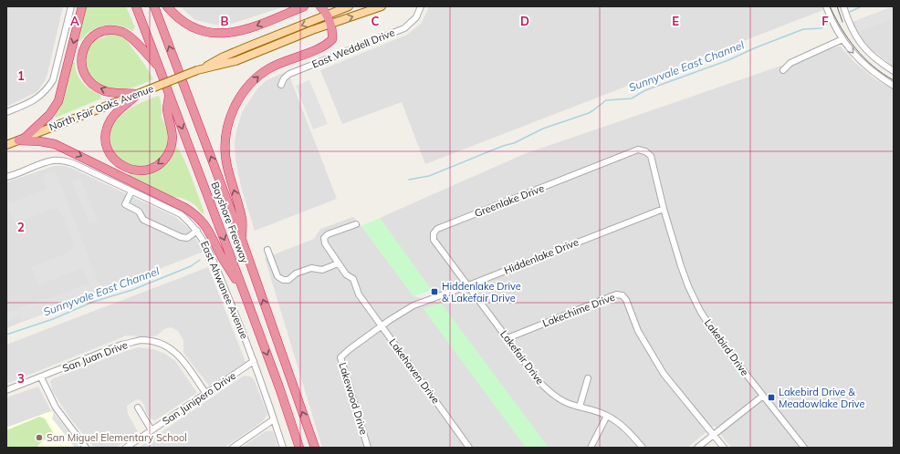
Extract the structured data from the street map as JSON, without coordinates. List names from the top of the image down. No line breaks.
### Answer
{"streets":{"highway":["Bayshore Freeway"],"main road":["North Fair Oaks Avenue"],"street":["East Weddell Drive","Greenlake Drive","Hiddenlake Drive","East Ahwanee Avenue","Lakechime Drive","Lakebird Drive","San Juan Drive","Lakefair Drive","Lakehaven Drive","San Junipero Drive","Lakewood Drive"]},"crossings":[["Greenlake Drive","Hiddenlake Drive"],["Greenlake Drive","Lakebird Drive"],["Greenlake Drive","Lakefair Drive"],["Hiddenlake Drive","Lakebird Drive"],["Hiddenlake Drive","Lakefair Drive"],["Hiddenlake Drive","Lakehaven Drive"],["Hiddenlake Drive","Lakewood Drive"],["East Ahwanee Avenue","San Junipero Drive"],["Lakechime Drive","Lakefair Drive"],["San Juan Drive","San Junipero Drive"],["Lakehaven Drive","Lakewood Drive"]],"water":["Sunnyvale East Channel"],"places":{"transit":["Hiddenlake Drive & Lakefair Drive","Lakebird Drive & Meadowlake Drive"],"other":["San Miguel Elementary School"]},"grid":{"columns":["A","B","C","D","E","F"],"rows":["1","2","3"]}}
